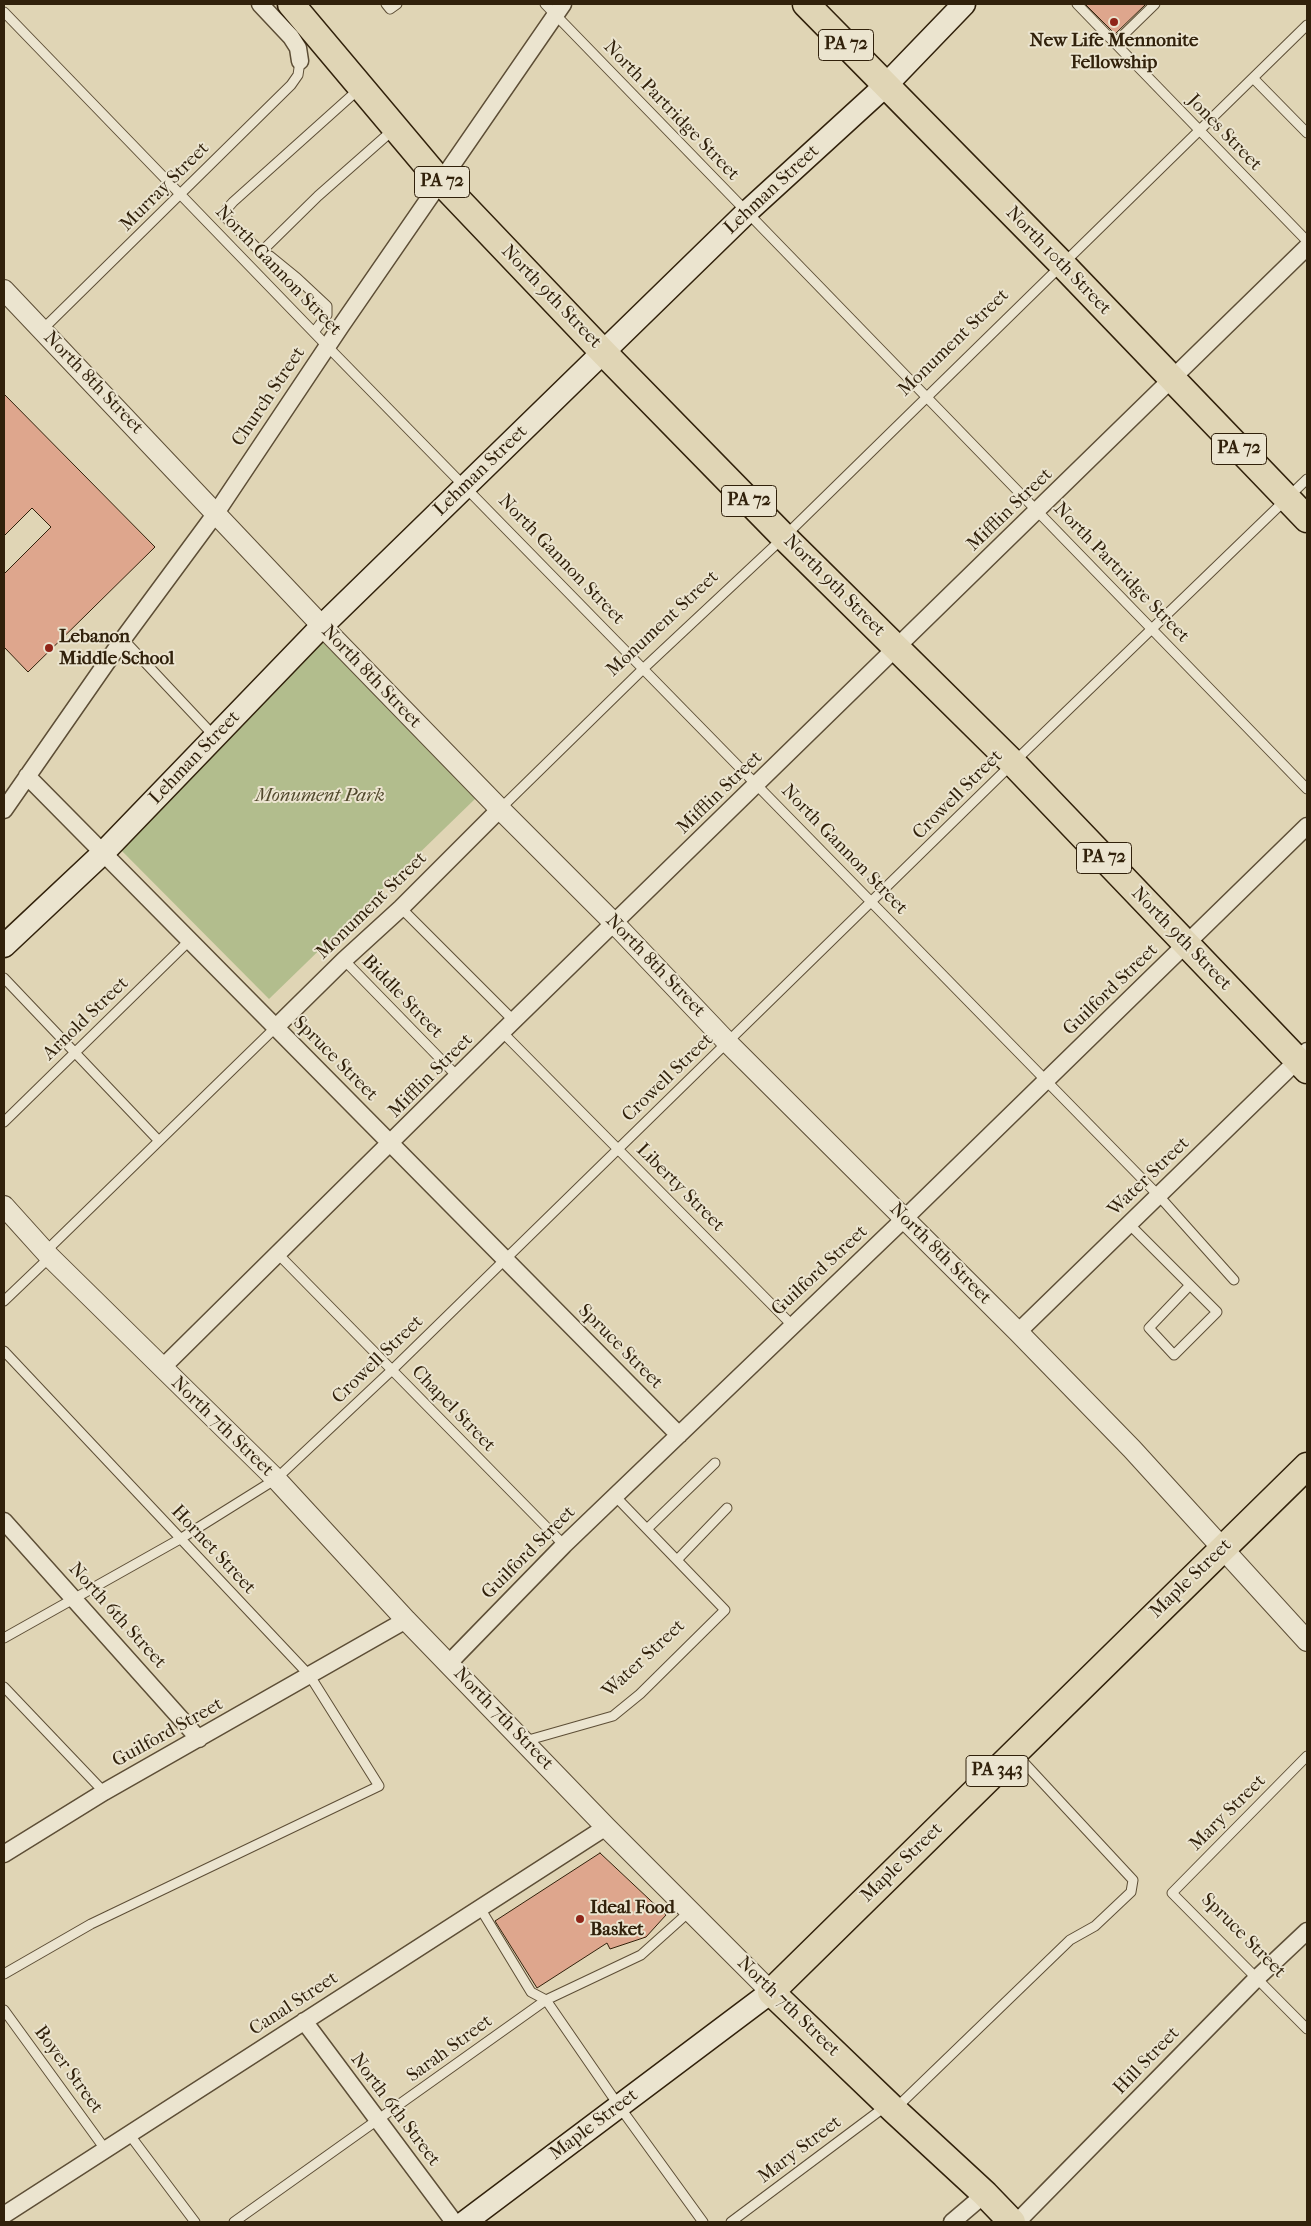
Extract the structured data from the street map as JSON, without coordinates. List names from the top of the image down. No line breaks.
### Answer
{"streets":{"main road":["PA 72","Lehman Street","North 10th Street","North 9th Street","North 7th Street","Maple Street","PA 343"],"street":["Monument Street","North 8th Street","Church Street","Mifflin Street","Guilford Street","Spruce Street","Water Street","North 6th Street","Canal Street","Hill Street"],"lane":["North Partridge Street","Jones Street","Murray Street","North Gannon Street","Crowell Street","Biddle Street","Arnold Street","Liberty Street","Chapel Street","Hornet Street","Mary Street","Sarah Street","Boyer Street"]},"crossings":[["North Partridge Street","Lehman Street"],["North Partridge Street","Monument Street"],["North Partridge Street","Church Street"],["North Partridge Street","Mifflin Street"],["North Partridge Street","Crowell Street"],["Jones Street","Monument Street"],["Murray Street","North Gannon Street"],["Murray Street","North 8th Street"],["Lehman Street","North 10th Street"],["Lehman Street","North Gannon Street"],["Lehman Street","North 9th Street"],["Lehman Street","North 8th Street"],["Lehman Street","Spruce Street"],["North 10th Street","Monument Street"],["North 10th Street","Mifflin Street"],["North 10th Street","Crowell Street"],["North Gannon Street","Monument Street"],["North Gannon Street","Church Street"],["North Gannon Street","Mifflin Street"],["North Gannon Street","Crowell Street"],["North Gannon Street","Guilford Street"],["North Gannon Street","Water Street"],["North 9th Street","Monument Street"],["North 9th Street","Church Street"],["North 9th Street","Mifflin Street"],["North 9th Street","Crowell Street"],["North 9th Street","Guilford Street"],["North 9th Street","Water Street"],["Monument Street","North 8th Street"],["Monument Street","Biddle Street"],["Monument Street","Spruce Street"],["Monument Street","Liberty Street"],["Monument Street","North 7th Street"],["North 8th Street","Church Street"],["North 8th Street","Mifflin Street"],["North 8th Street","Crowell Street"],["North 8th Street","Guilford Street"],["North 8th Street","Water Street"],["North 8th Street","Maple Street"],["Church Street","Spruce Street"],["Mifflin Street","Biddle Street"],["Mifflin Street","Spruce Street"],["Mifflin Street","Liberty Street"],["Mifflin Street","Chapel Street"],["Mifflin Street","North 7th Street"],["Crowell Street","Spruce Street"],["Crowell Street","Liberty Street"],["Crowell Street","Chapel Street"],["Crowell Street","North 7th Street"],["Crowell Street","Hornet Street"],["Crowell Street","North 6th Street"],["Guilford Street","Spruce Street"],["Guilford Street","Liberty Street"],["Guilford Street","Chapel Street"],["Guilford Street","North 7th Street"],["Guilford Street","Hornet Street"],["Guilford Street","North 6th Street"],["Arnold Street","Spruce Street"],["Spruce Street","Mary Street"],["Spruce Street","Hill Street"],["Water Street","North 7th Street"],["North 7th Street","Maple Street"],["North 7th Street","Mary Street"],["North 7th Street","Canal Street"],["North 7th Street","Sarah Street"],["Maple Street","Mary Street"],["North 6th Street","Canal Street"],["North 6th Street","Sarah Street"],["Canal Street","Boyer Street"]],"parks":["Monument Park"],"places":["New Life Mennonite Fellowship","Lebanon Middle School","Ideal Food Basket"]}
